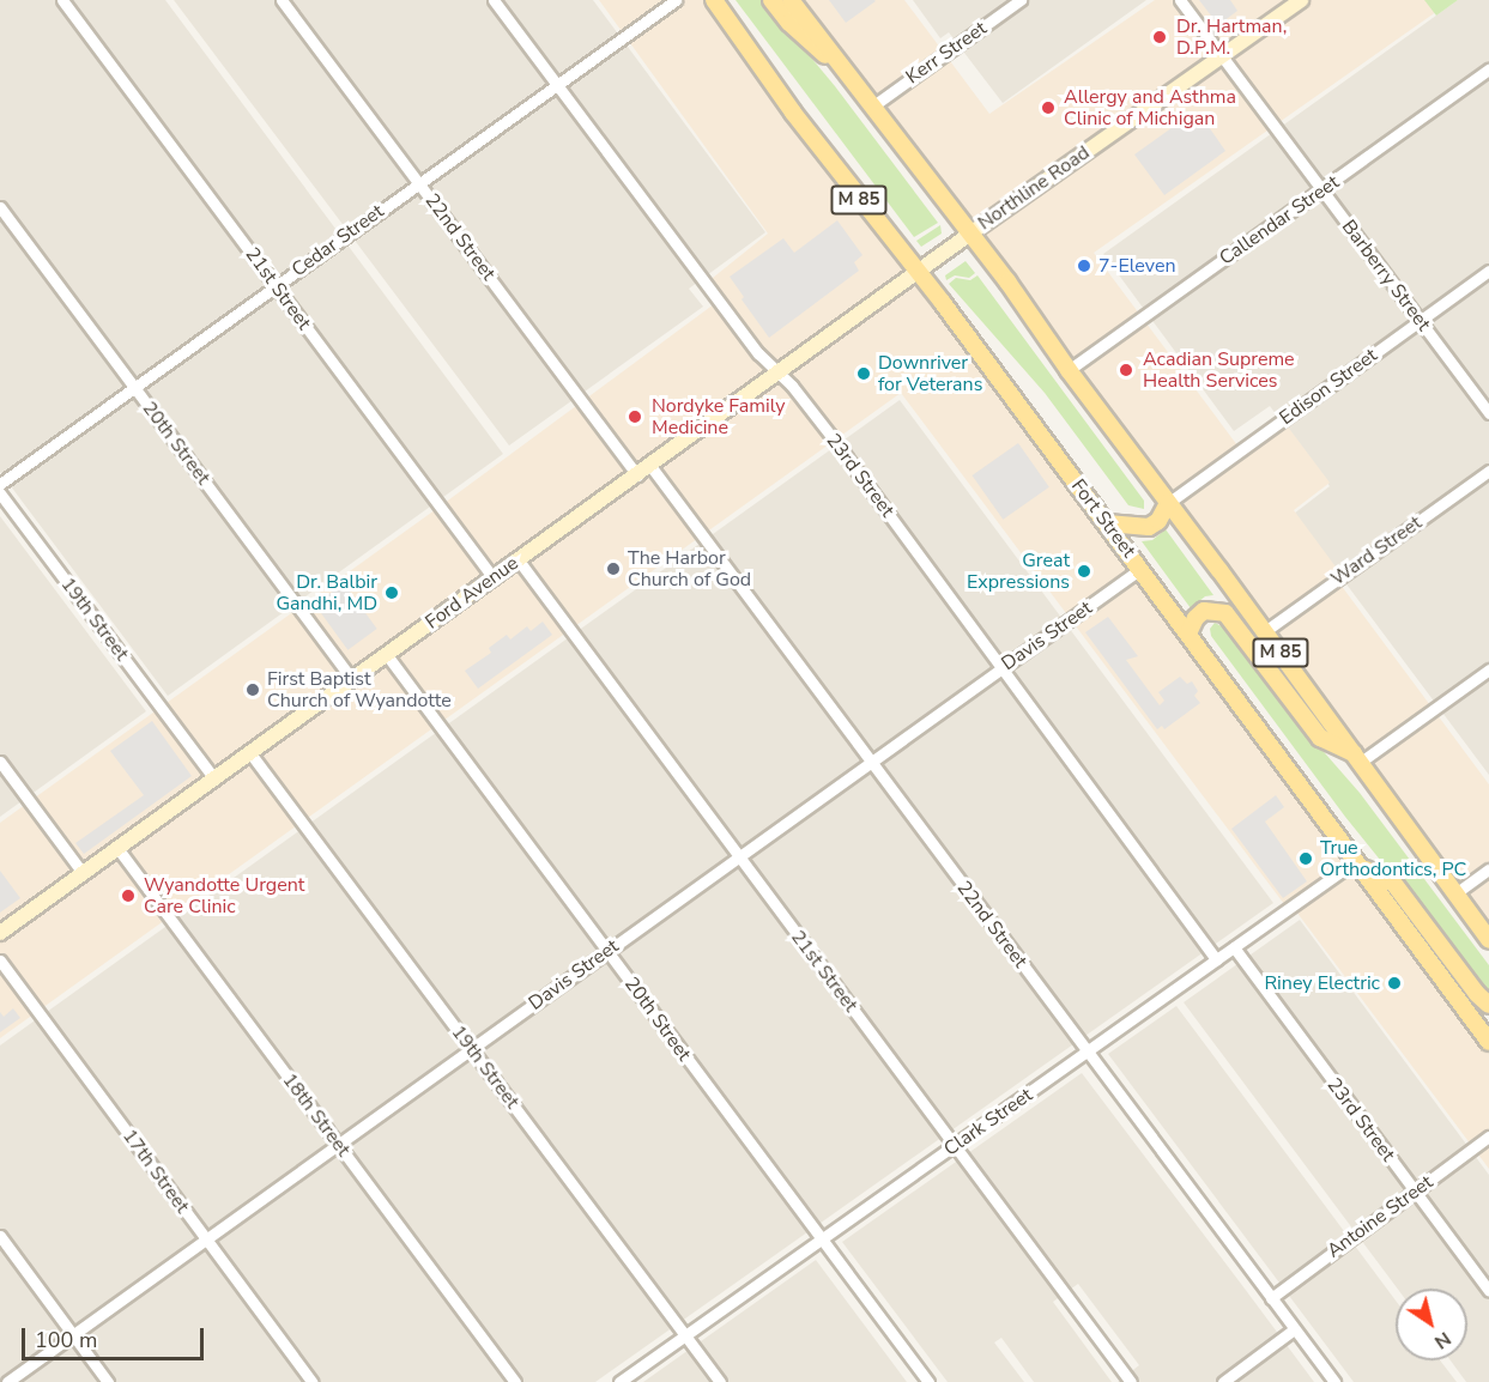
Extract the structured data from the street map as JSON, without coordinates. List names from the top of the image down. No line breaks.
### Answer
{"streets":{"main road":["Northline Road","M 85","Fort Street","Ford Avenue"],"street":["Kerr Street","Callendar Street","22nd Street","Cedar Street","Barberry Street","21st Street","Edison Street","20th Street","23rd Street","Ward Street","19th Street","Davis Street","18th Street","Clark Street","17th Street","Antoine Street"]},"crossings":[["Kerr Street","M 85"],["Northline Road","M 85"],["Northline Road","Barberry Street"],["Northline Road","Ford Avenue"],["M 85","Callendar Street"],["M 85","Edison Street"],["M 85","Ward Street"],["Callendar Street","Barberry Street"],["22nd Street","Cedar Street"],["22nd Street","Ford Avenue"],["22nd Street","Davis Street"],["22nd Street","Clark Street"],["22nd Street","Antoine Street"],["Cedar Street","21st Street"],["Cedar Street","20th Street"],["Cedar Street","23rd Street"],["Barberry Street","Edison Street"],["21st Street","Ford Avenue"],["21st Street","Davis Street"],["21st Street","Clark Street"],["20th Street","Ford Avenue"],["20th Street","Davis Street"],["20th Street","Clark Street"],["23rd Street","Ford Avenue"],["23rd Street","Davis Street"],["23rd Street","Clark Street"],["23rd Street","Antoine Street"],["Fort Street","Ford Avenue"],["Fort Street","Davis Street"],["Fort Street","Clark Street"],["Ford Avenue","19th Street"],["Ford Avenue","18th Street"],["19th Street","Davis Street"],["19th Street","Clark Street"],["Davis Street","18th Street"],["Davis Street","17th Street"]],"places":["Dr. Hartman, D.P.M.","Allergy and Asthma Clinic of Michigan","7-Eleven","Acadian Supreme Health Services","Downriver for Veterans","Nordyke Family Medicine","The Harbor Church of God","Great Expressions","Dr. Balbir Gandhi, MD","First Baptist Church of Wyandotte","True Orthodontics, PC","Wyandotte Urgent Care Clinic","Riney Electric"],"scale_bar":"100 m","north":"bottom right"}
